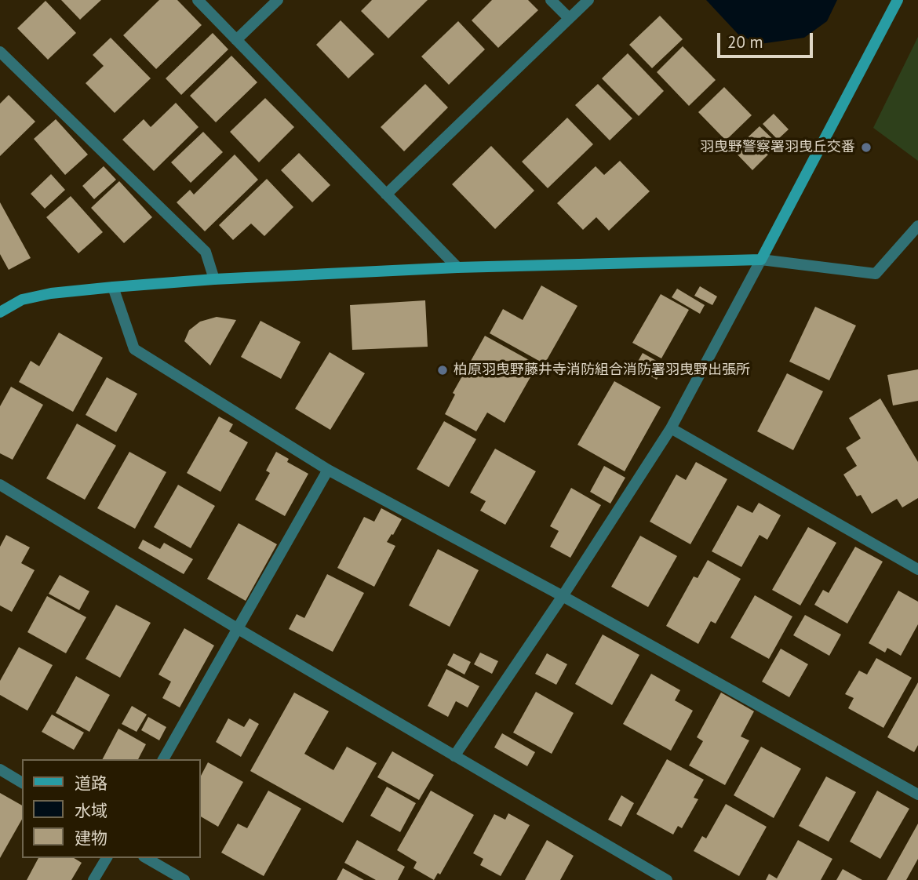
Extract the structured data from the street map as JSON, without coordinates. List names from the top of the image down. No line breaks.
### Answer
{"places":["羽曳野警察署羽曳丘交番","柏原羽曳野藤井寺消防組合消防署羽曳野出張所"],"legend":["道路","水域","建物"],"scale_bar":"20 m"}
